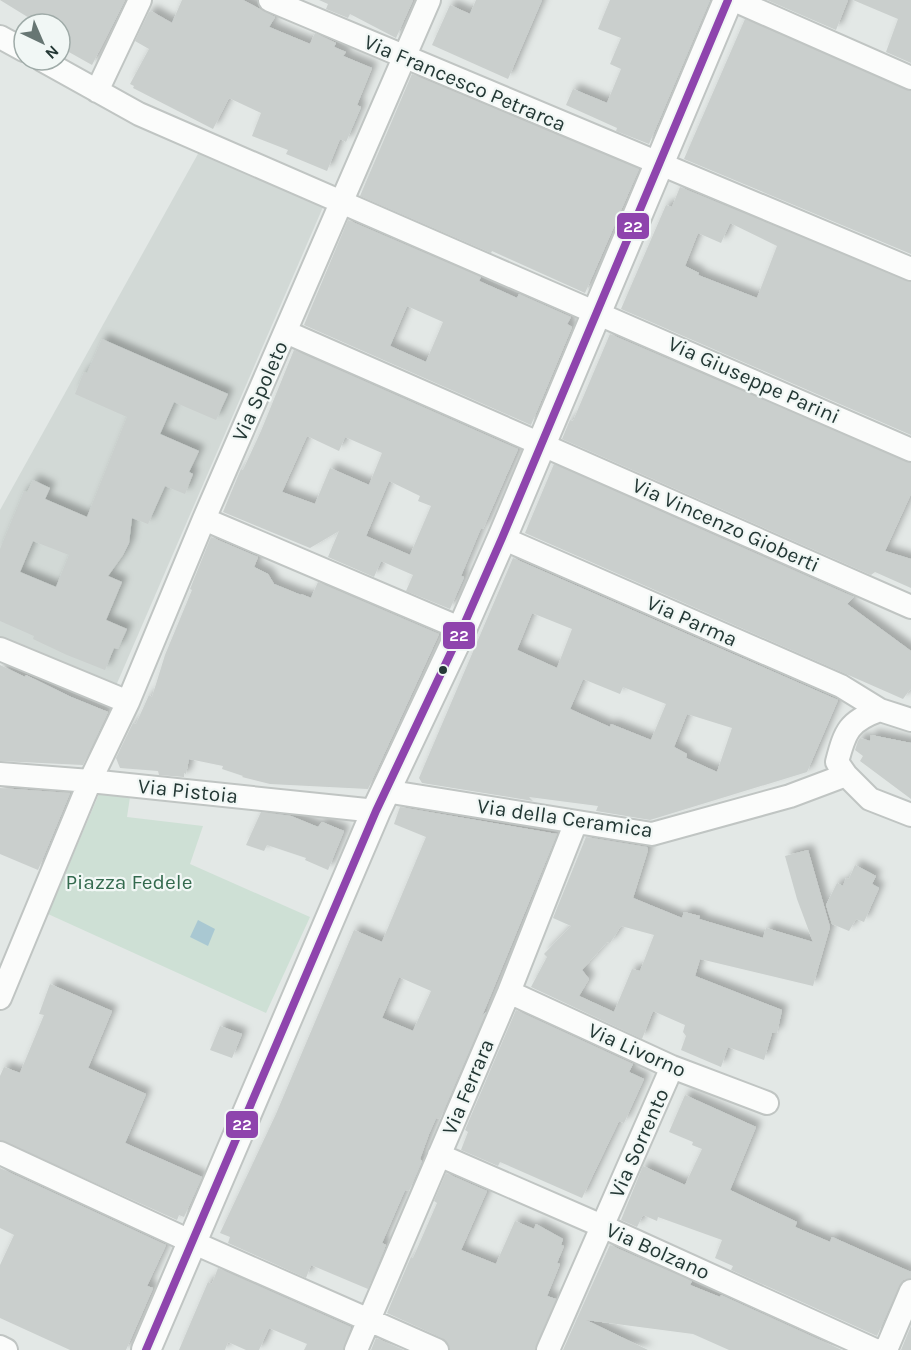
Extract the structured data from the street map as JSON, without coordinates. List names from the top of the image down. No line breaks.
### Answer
{"streets":{"street":["Via Francesco Petrarca","Via Giuseppe Parini","Via Spoleto","Via Vincenzo Gioberti","Via Parma","Via Pistoia","Via della Ceramica","Via Livorno","Via Ferrara","Via Sorrento","Via Bolzano"]},"crossings":[["Via Francesco Petrarca","Via Spoleto"],["Via Giuseppe Parini","Via Spoleto"],["Via Spoleto","Via Vincenzo Gioberti"],["Via Spoleto","Via Pistoia"],["Via Pistoia","Via della Ceramica"],["Via della Ceramica","Via Ferrara"],["Via Livorno","Via Ferrara"],["Via Livorno","Via Sorrento"],["Via Ferrara","Via Bolzano"],["Via Sorrento","Via Bolzano"]],"parks":["Piazza Fedele"],"lines":["transit line 22"],"north":"bottom right"}
